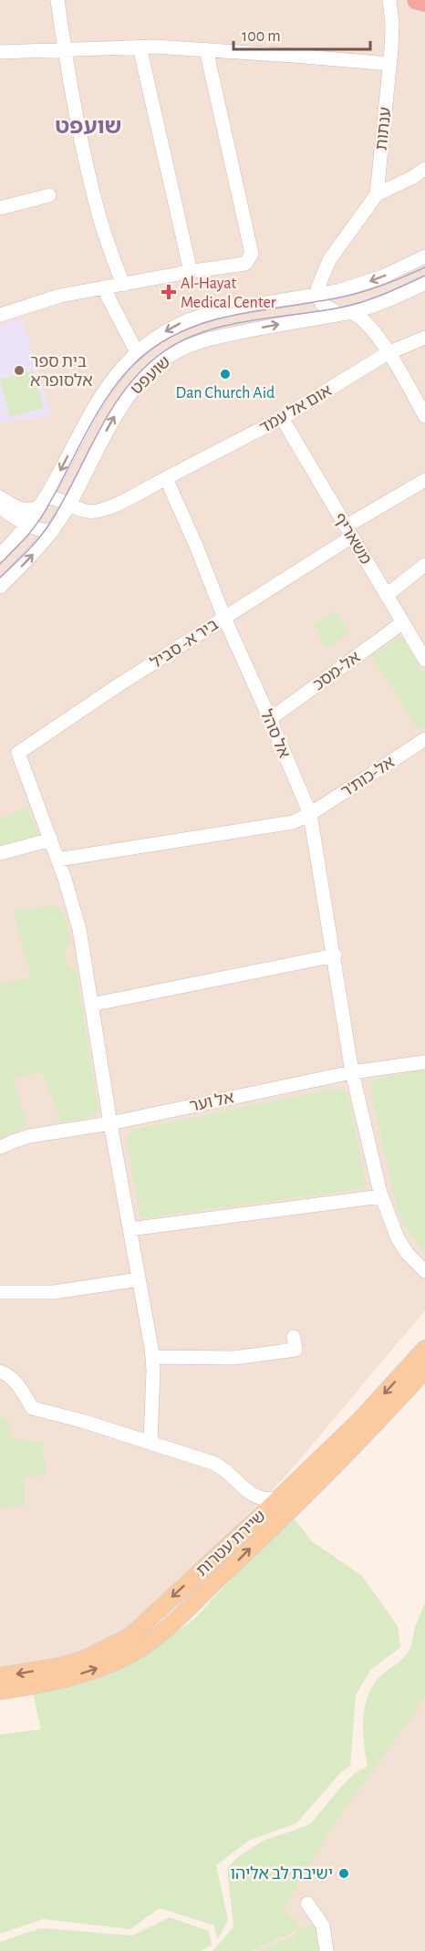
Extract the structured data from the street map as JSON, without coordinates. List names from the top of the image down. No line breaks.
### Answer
{"streets":{"main road":["שיירת עטרות"],"street":["ענתות","שועפט","אום אל עמד","משאריף","ביר א- סביל","אל-מסכ","אל סהל","אל-כות'ר","אל וער"]},"crossings":[["אום אל עמד","משאריף"],["אום אל עמד","אל סהל"],["משאריף","ביר א- סביל"],["משאריף","אל-מסכ"],["ביר א- סביל","אל סהל"],["אל-מסכ","אל סהל"],["אל סהל","אל-כות'ר"],["אל סהל","אל וער"]],"districts":["שועפט"],"places":{"health":["Al-Hayat Medical Center"],"other":["בית ספר אלסופרא","Dan Church Aid","ישיבת לב אליהו"]},"scale_bar":"100 m"}
